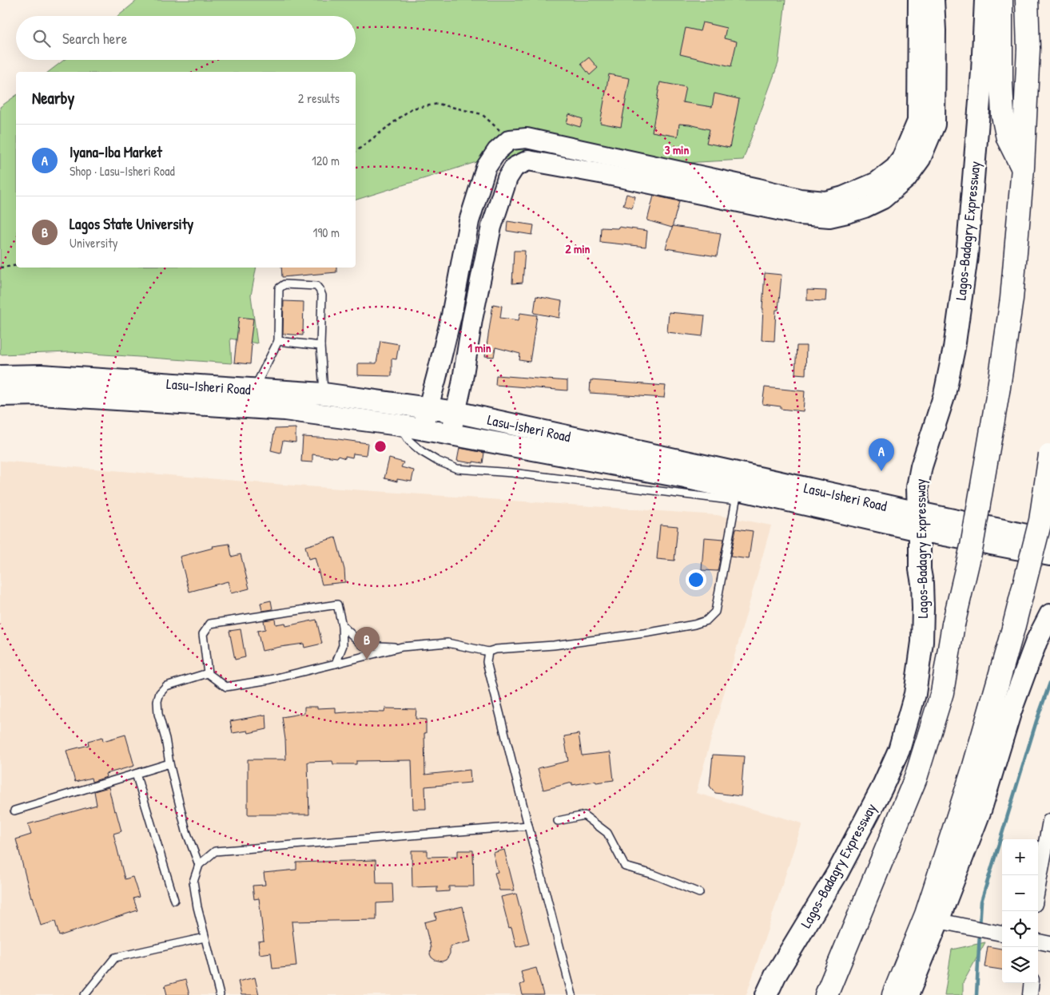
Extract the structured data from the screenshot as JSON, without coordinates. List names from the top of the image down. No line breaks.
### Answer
{"streets":{"main road":["Lagos-Badagry Expressway","Lasu-Isheri Road"]},"crossings":[["Lagos-Badagry Expressway","Lasu-Isheri Road"]],"page":{"search":"Search here","heading":["Nearby","2 results"],"list":[{"mark":"A","name":"Iyana-Iba Market","note":"Shop · Lasu-Isheri Road","value":"120 m"},{"mark":"B","name":"Lagos State University","note":"University","value":"190 m"}],"pins":["A","B"],"map_buttons":["+","−"]},"rings":["3 min","2 min","1 min"]}
